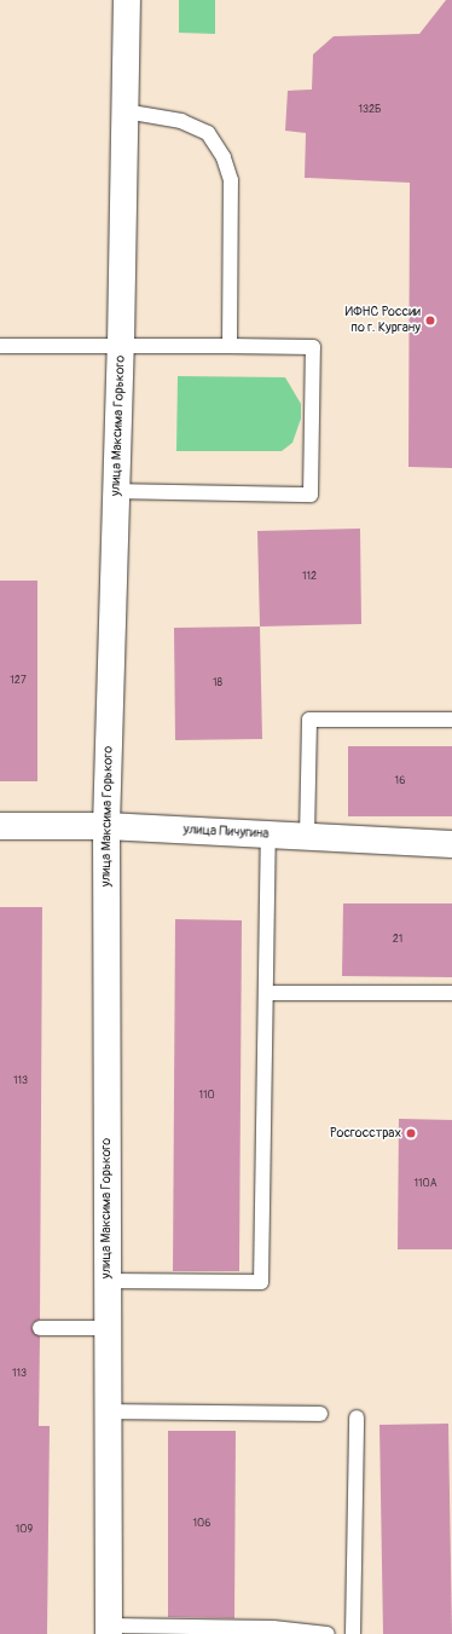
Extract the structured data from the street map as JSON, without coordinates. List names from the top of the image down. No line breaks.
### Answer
{"streets":{"street":["улица Максима Горького","улица Пичугина"]},"crossings":[["улица Максима Горького","улица Пичугина"]],"places":["ИФНС России по г. Кургану","Росгосстрах"],"house_numbers":["132Б","112","127","18","16","21","113","110","110А","113","106","109"]}
